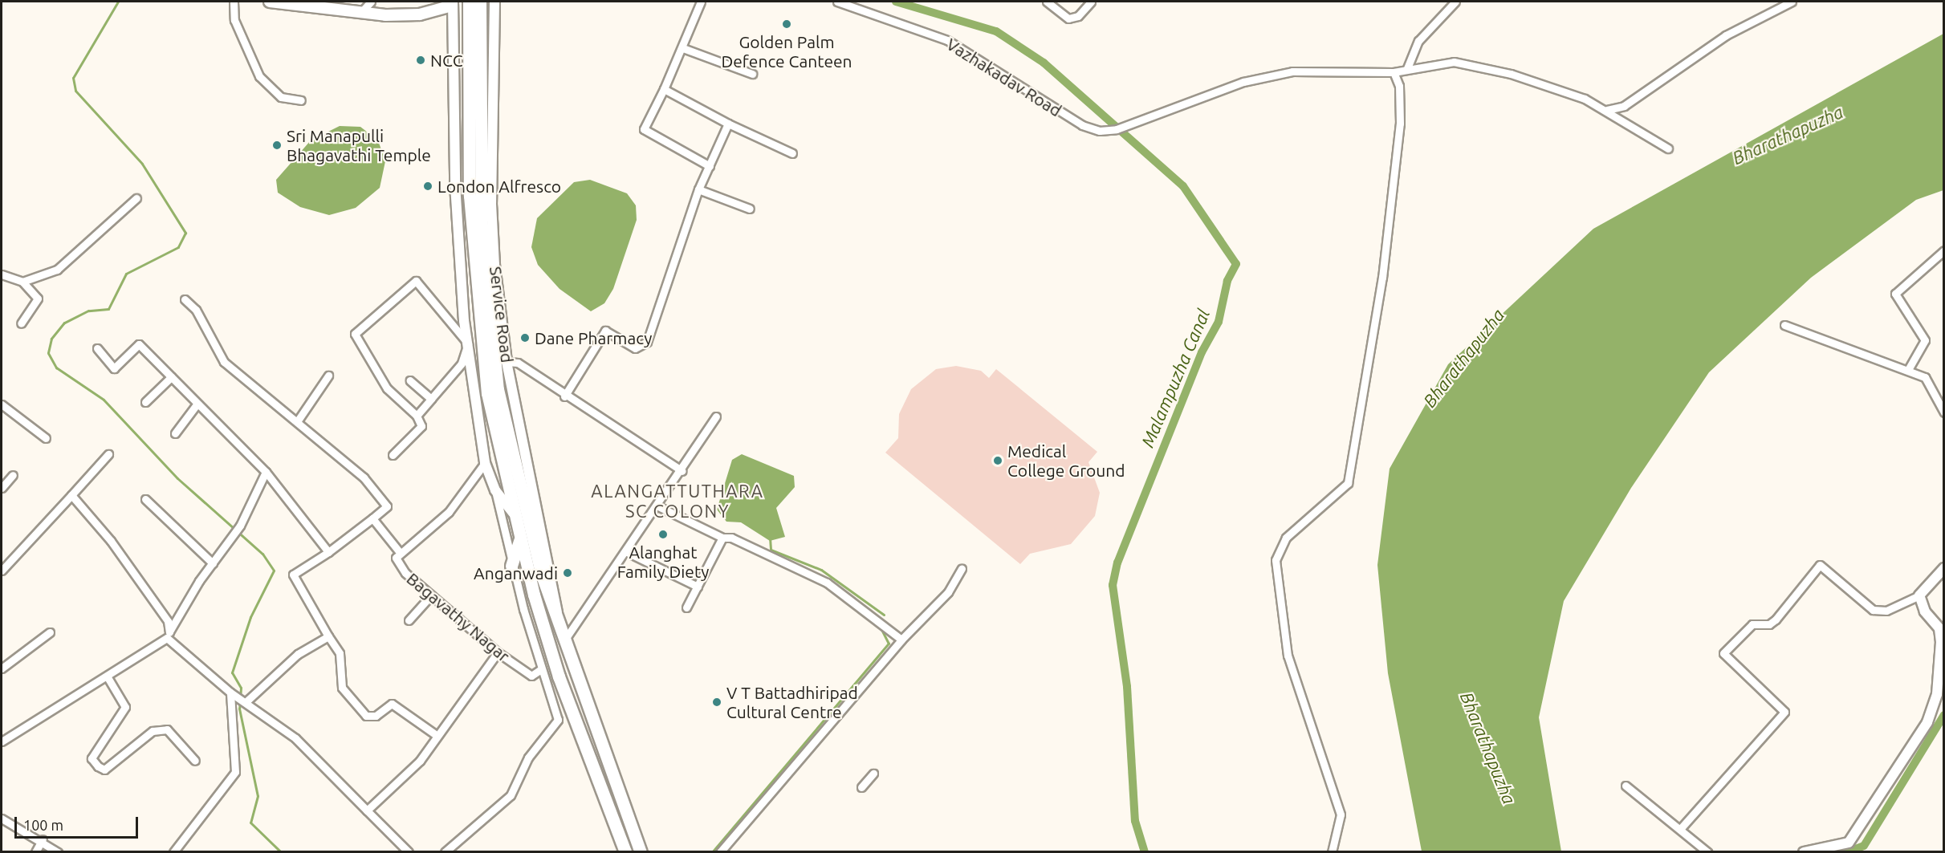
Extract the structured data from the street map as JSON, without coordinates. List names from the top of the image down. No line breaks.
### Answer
{"streets":{"street":["Vazhakadav Road","Service Road","Bagavathy Nagar"]},"districts":["ALANGATTUTHARA SC COLONY"],"water":["Bharathapuzha","Malampuzha Canal"],"places":["Golden Palm Defence Canteen","NCC","Sri Manapulli Bhagavathi Temple","London Alfresco","Dane Pharmacy","Medical College Ground","Alanghat Family Diety","Anganwadi","V T Battadhiripad Cultural Centre"],"scale_bar":"100 m"}
